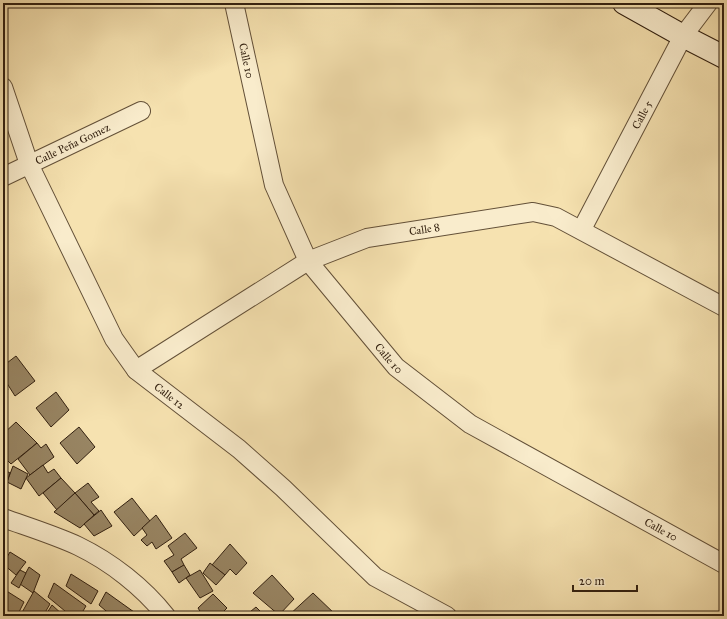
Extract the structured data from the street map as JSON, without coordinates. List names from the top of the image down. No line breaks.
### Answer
{"streets":{"street":["Calle 10","Calle 5","Calle Peña Gomez","Calle 8","Calle 12"]},"crossings":[["Calle 10","Calle 8"],["Calle 5","Calle 8"],["Calle Peña Gomez","Calle 12"],["Calle 8","Calle 12"]],"scale_bar":"20 m"}
